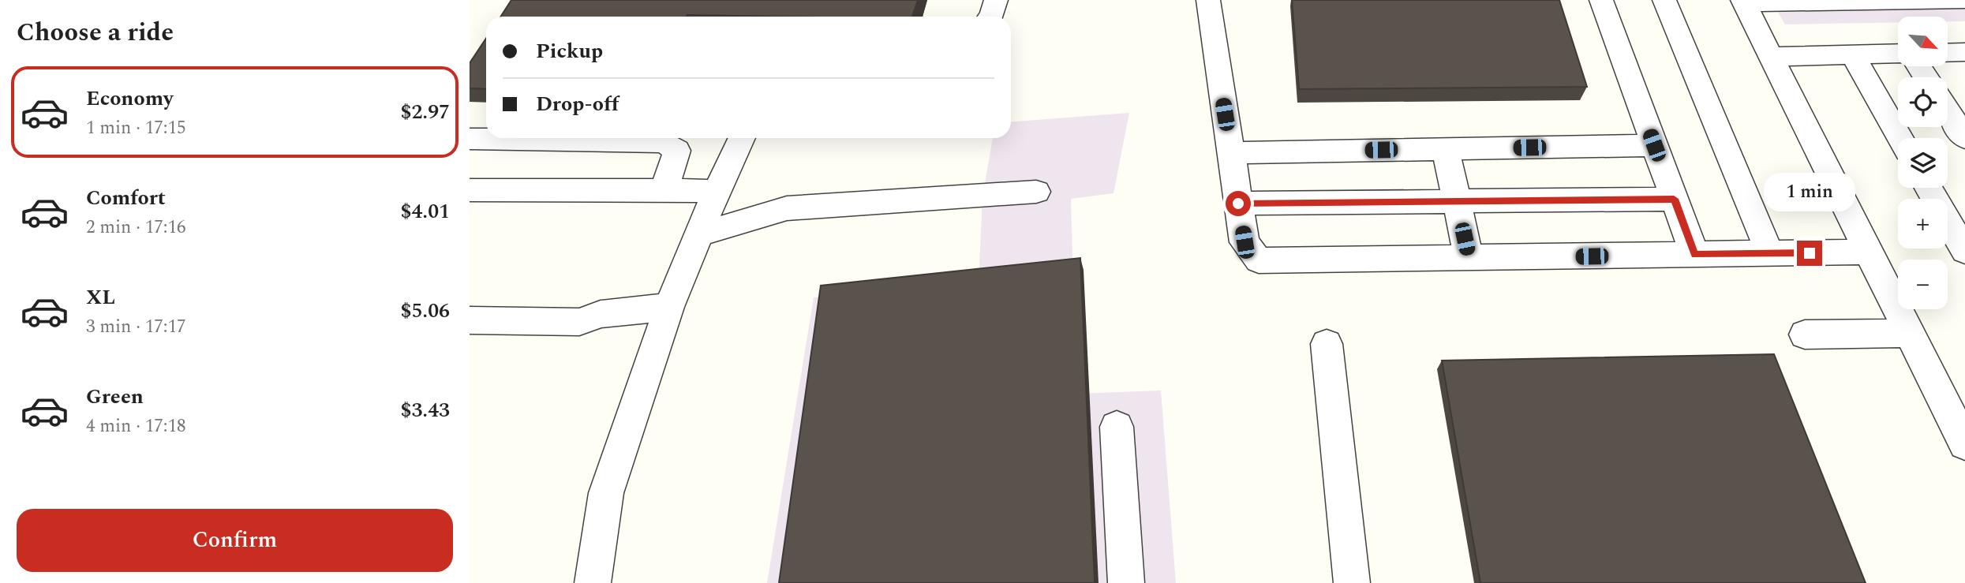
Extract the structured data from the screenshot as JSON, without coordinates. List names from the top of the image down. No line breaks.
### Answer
{"north":"bottom right","page":{"heading":"Choose a ride","map_buttons":["+","−"],"banner":["Pickup","Drop-off"],"list":[{"name":"Economy","note":"1 min · 17:15","value":"$2.97"},{"name":"Comfort","note":"2 min · 17:16","value":"$4.01"},{"name":"XL","note":"3 min · 17:17","value":"$5.06"},{"name":"Green","note":"4 min · 17:18","value":"$3.43"}],"bubble":"1 min","buttons":"Confirm"}}
